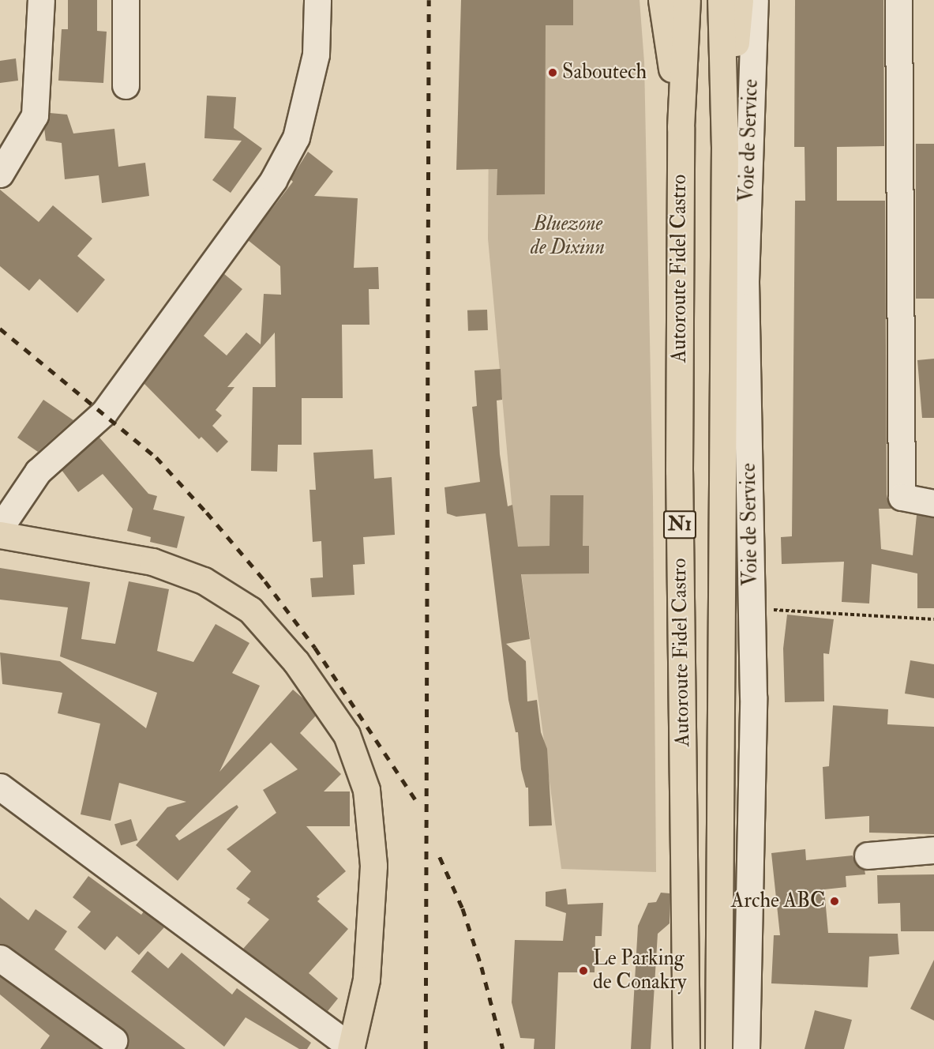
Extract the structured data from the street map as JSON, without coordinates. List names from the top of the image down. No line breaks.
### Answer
{"streets":{"main road":["Autoroute Fidel Castro","N1"],"street":["Voie de Service"]},"parks":["Bluezone de Dixinn"],"places":["Saboutech","Arche ABC","Le Parking de Conakry"]}
